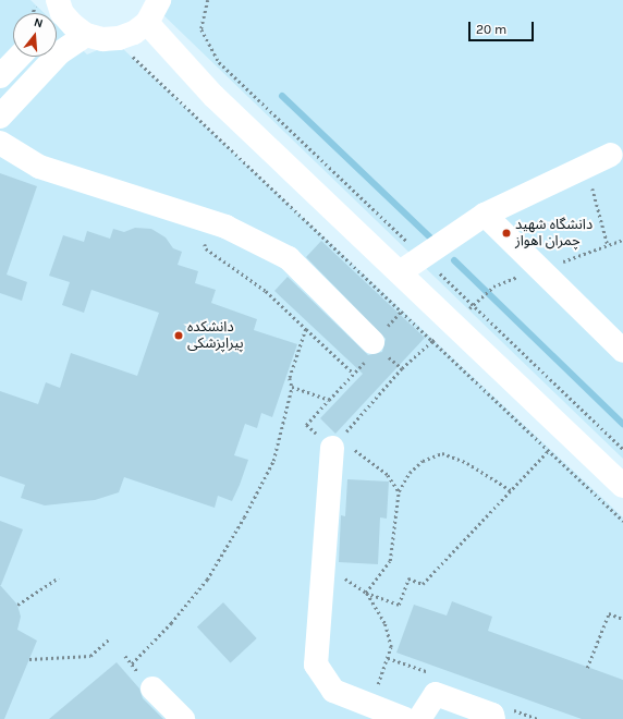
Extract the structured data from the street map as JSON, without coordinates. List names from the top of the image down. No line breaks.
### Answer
{"places":["دانشگاه شهید چمران اهواز","دانشکده پیراپزشکی"],"scale_bar":"20 m","north":"top"}
